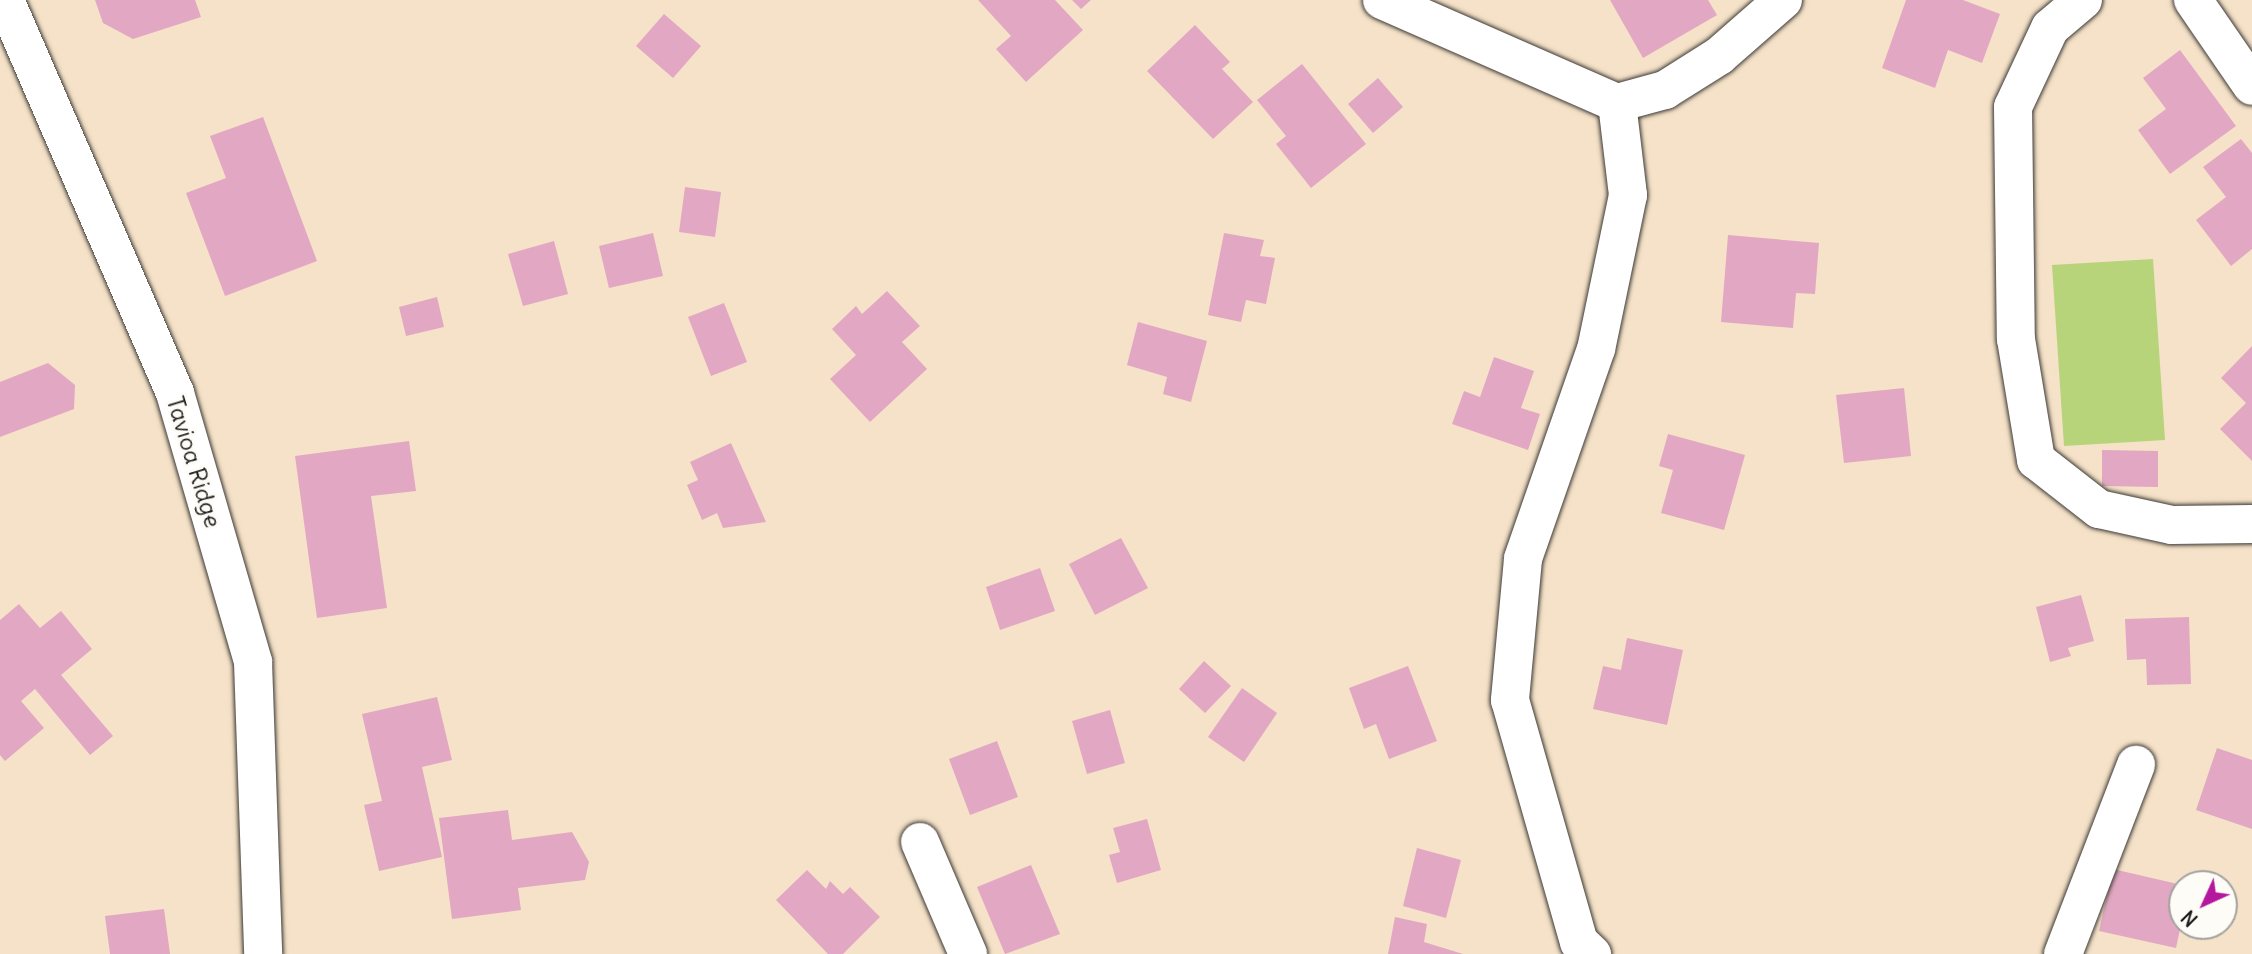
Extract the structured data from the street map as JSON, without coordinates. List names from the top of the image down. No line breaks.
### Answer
{"streets":{"street":["Tavioa Ridge"]},"north":"bottom left"}
